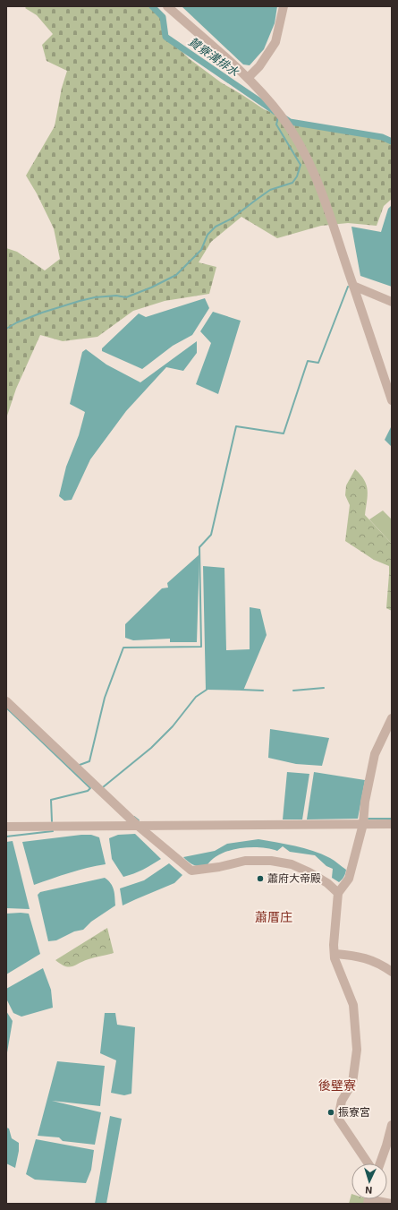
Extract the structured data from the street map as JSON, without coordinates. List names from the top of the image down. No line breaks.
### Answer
{"districts":["蕭厝庄","後壁寮"],"water":["贊寮溝排水"],"places":["蕭府大帝殿","振寮宮"],"north":"bottom"}
